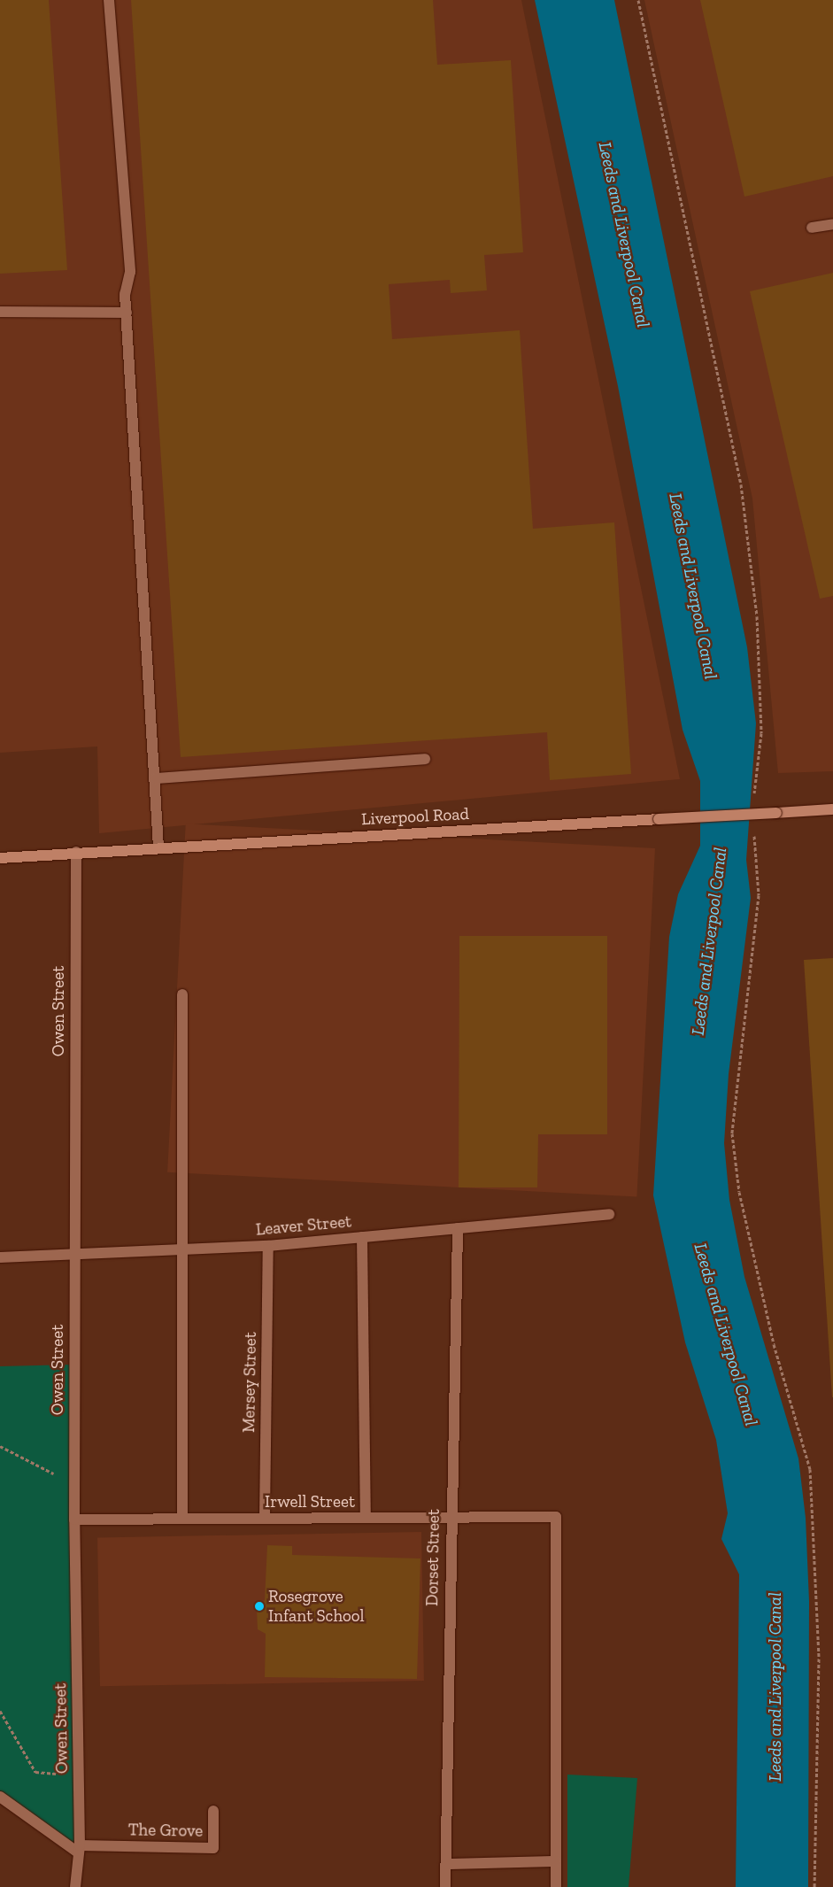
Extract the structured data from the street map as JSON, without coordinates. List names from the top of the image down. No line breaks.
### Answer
{"streets":{"main road":["Liverpool Road"],"street":["Owen Street","Leaver Street","Mersey Street","Irwell Street","Dorset Street","The Grove"]},"crossings":[["Liverpool Road","Owen Street"],["Owen Street","Leaver Street"],["Owen Street","Irwell Street"],["Owen Street","The Grove"],["Leaver Street","Mersey Street"],["Leaver Street","Dorset Street"],["Mersey Street","Irwell Street"],["Irwell Street","Dorset Street"]],"water":["Leeds and Liverpool Canal"],"places":["Rosegrove Infant School"]}
